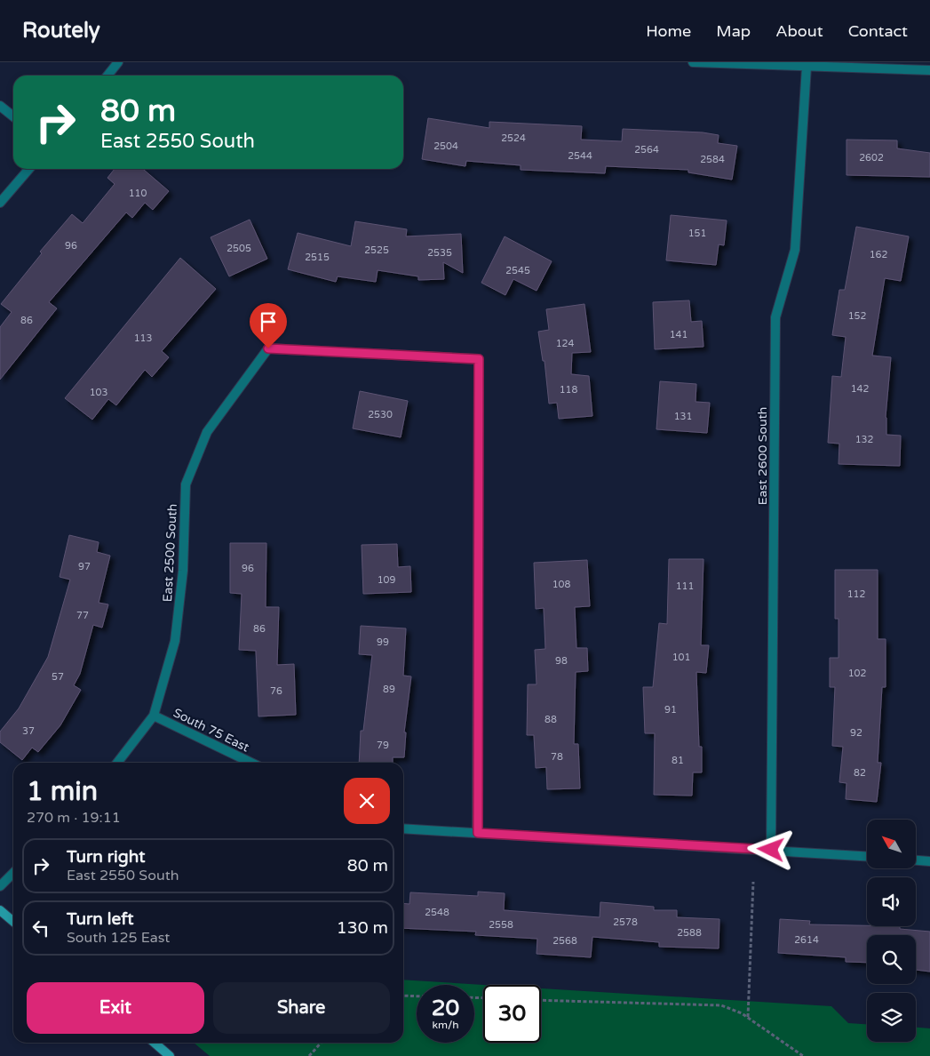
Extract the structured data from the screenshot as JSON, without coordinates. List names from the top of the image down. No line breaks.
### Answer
{"streets":{"street":["East 2600 South","East 2500 South","South 75 East"]},"crossings":[["East 2500 South","South 75 East"]],"house_numbers":["2524","2504","2564","2544","2602","2584","110","151","96","2505","2525","2535","162","2515","2545","152","86","141","113","124","142","118","103","2530","131","132","97","96","109","108","111","112","77","86","99","101","98","102","57","89","76","91","88","37","92","79","78","81","82","2548","2578","2558","2588","2614","2568"],"north":"top left","page":{"header":"Routely","nav":["Home","Map","About","Contact"],"turn":["80 m","East 2550 South"],"heading":["1 min","270 m · 19:11"],"list":[{"name":"Turn right","note":"East 2550 South","value":"80 m"},{"name":"Turn left","note":"South 125 East","value":"130 m"}],"buttons":["Exit","Share"],"speed":"20 km/h","limit":"30"}}
